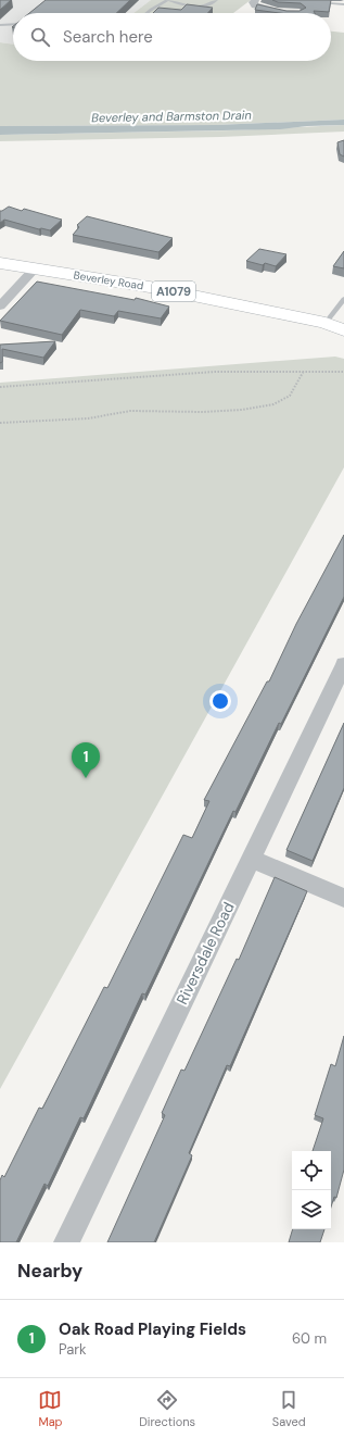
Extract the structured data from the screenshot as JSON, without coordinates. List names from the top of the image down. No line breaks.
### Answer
{"streets":{"main road":["Beverley Road","A1079"],"street":["Riversdale Road"]},"water":["Beverley and Barmston Drain"],"page":{"search":"Search here","pins":"1","heading":"Nearby","list":[{"mark":"1","name":"Oak Road Playing Fields","note":"Park","value":"60 m"}],"nav":["Map","Directions","Saved"]}}
